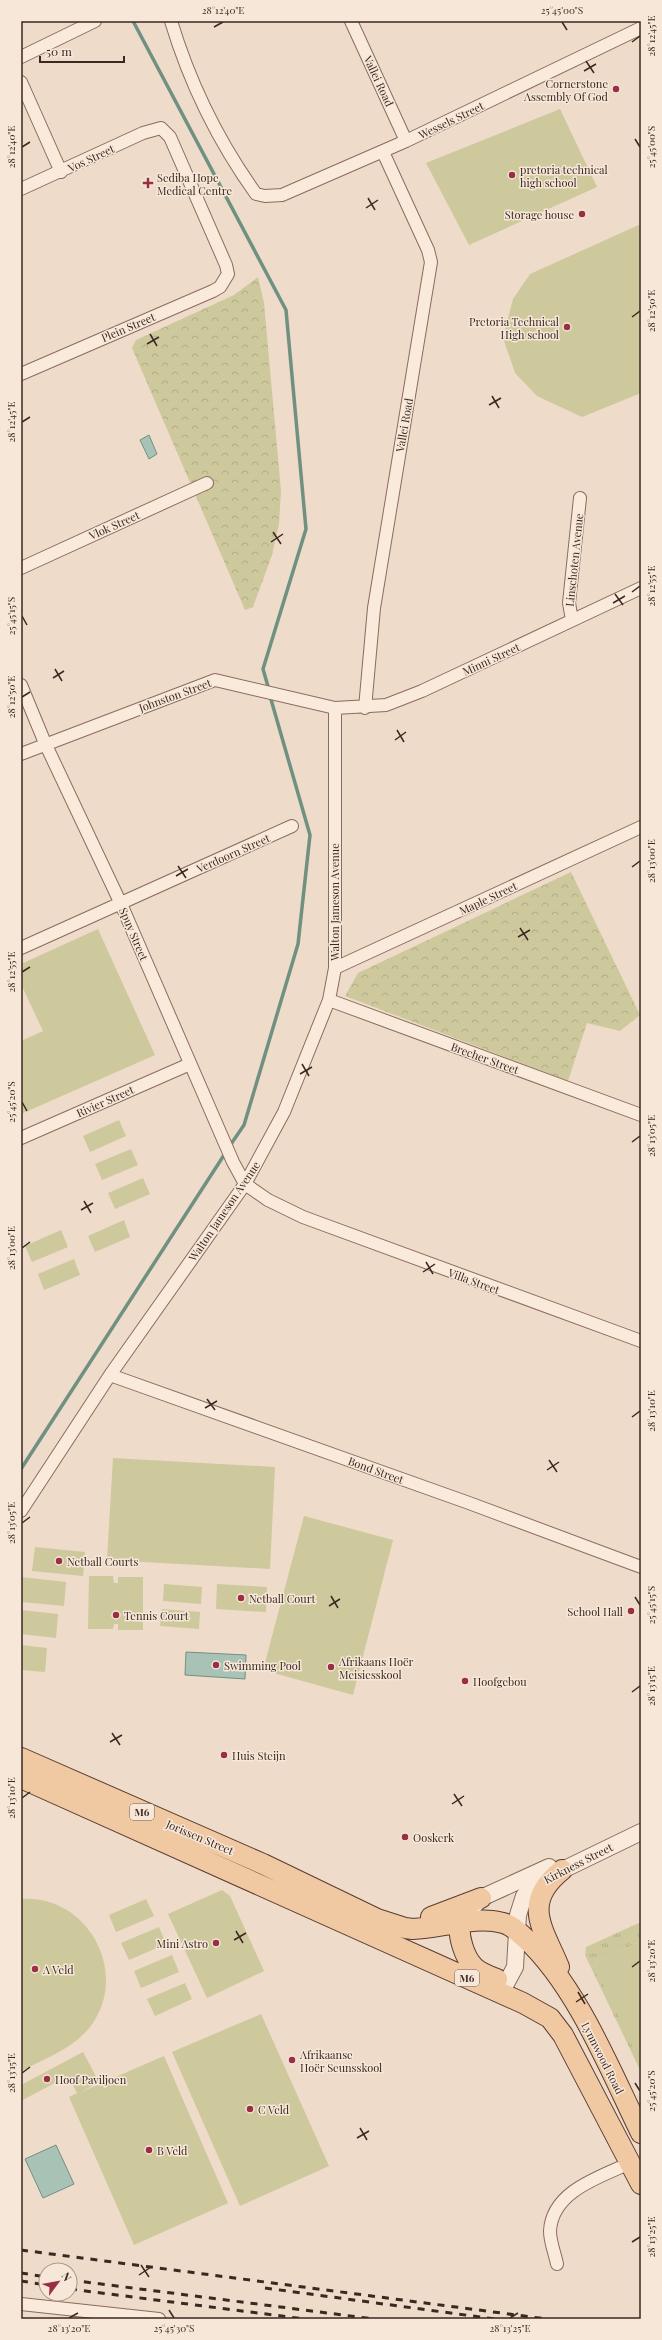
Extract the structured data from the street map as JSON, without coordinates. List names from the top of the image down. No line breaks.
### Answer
{"streets":{"main road":["M6","Jorissen Street","Lynnwood Road"],"street":["Vallei Road","Wessels Street","Vos Street","Plein Street","Vlok Street","Linschoten Avenue","Minni Street","Johnston Street","Verdoorn Street","Maple Street","Walton Jameson Avenue","Spuy Street","Brecher Street","Rivier Street","Villa Street","Bond Street","Kirkness Street"]},"crossings":[["Vallei Road","Wessels Street"],["Vallei Road","Minni Street"],["Vos Street","Plein Street"],["Linschoten Avenue","Minni Street"],["Minni Street","Johnston Street"],["Minni Street","Walton Jameson Avenue"],["Johnston Street","Walton Jameson Avenue"],["Johnston Street","Spuy Street"],["Verdoorn Street","Spuy Street"],["Maple Street","Walton Jameson Avenue"],["Walton Jameson Avenue","Spuy Street"],["Walton Jameson Avenue","Brecher Street"],["Walton Jameson Avenue","Villa Street"],["Walton Jameson Avenue","Bond Street"],["Spuy Street","Rivier Street"],["Spuy Street","Villa Street"],["M6","Jorissen Street"],["M6","Kirkness Street"],["M6","Lynnwood Road"],["Jorissen Street","Lynnwood Road"],["Kirkness Street","Lynnwood Road"]],"places":{"other":["Cornerstone Assembly Of God","pretoria technical high school","Storage house","Pretoria Technical High school","Netball Courts","Netball Court","School Hall","Tennis Court","Swimming Pool","Afrikaans Hoër Meisiesskool","Hoofgebou","Huis Steijn","Ooskerk","Mini Astro","A Veld","Afrikaanse Hoër Seunsskool","Hoof Paviljoen","C Veld","B Veld"],"health":["Sediba Hope Medical Centre"]},"scale_bar":"50 m","north":"top right","coordinates":["28°12'40\"E","25°45'00\"S","28°12'45\"E","28°12'50\"E","28°12'55\"E","25°45'15\"S","28°13'00\"E","25°45'20\"S","28°13'05\"E","28°13'10\"E","28°13'15\"E","28°13'20\"E","28°13'25\"E","25°45'30\"S"]}
